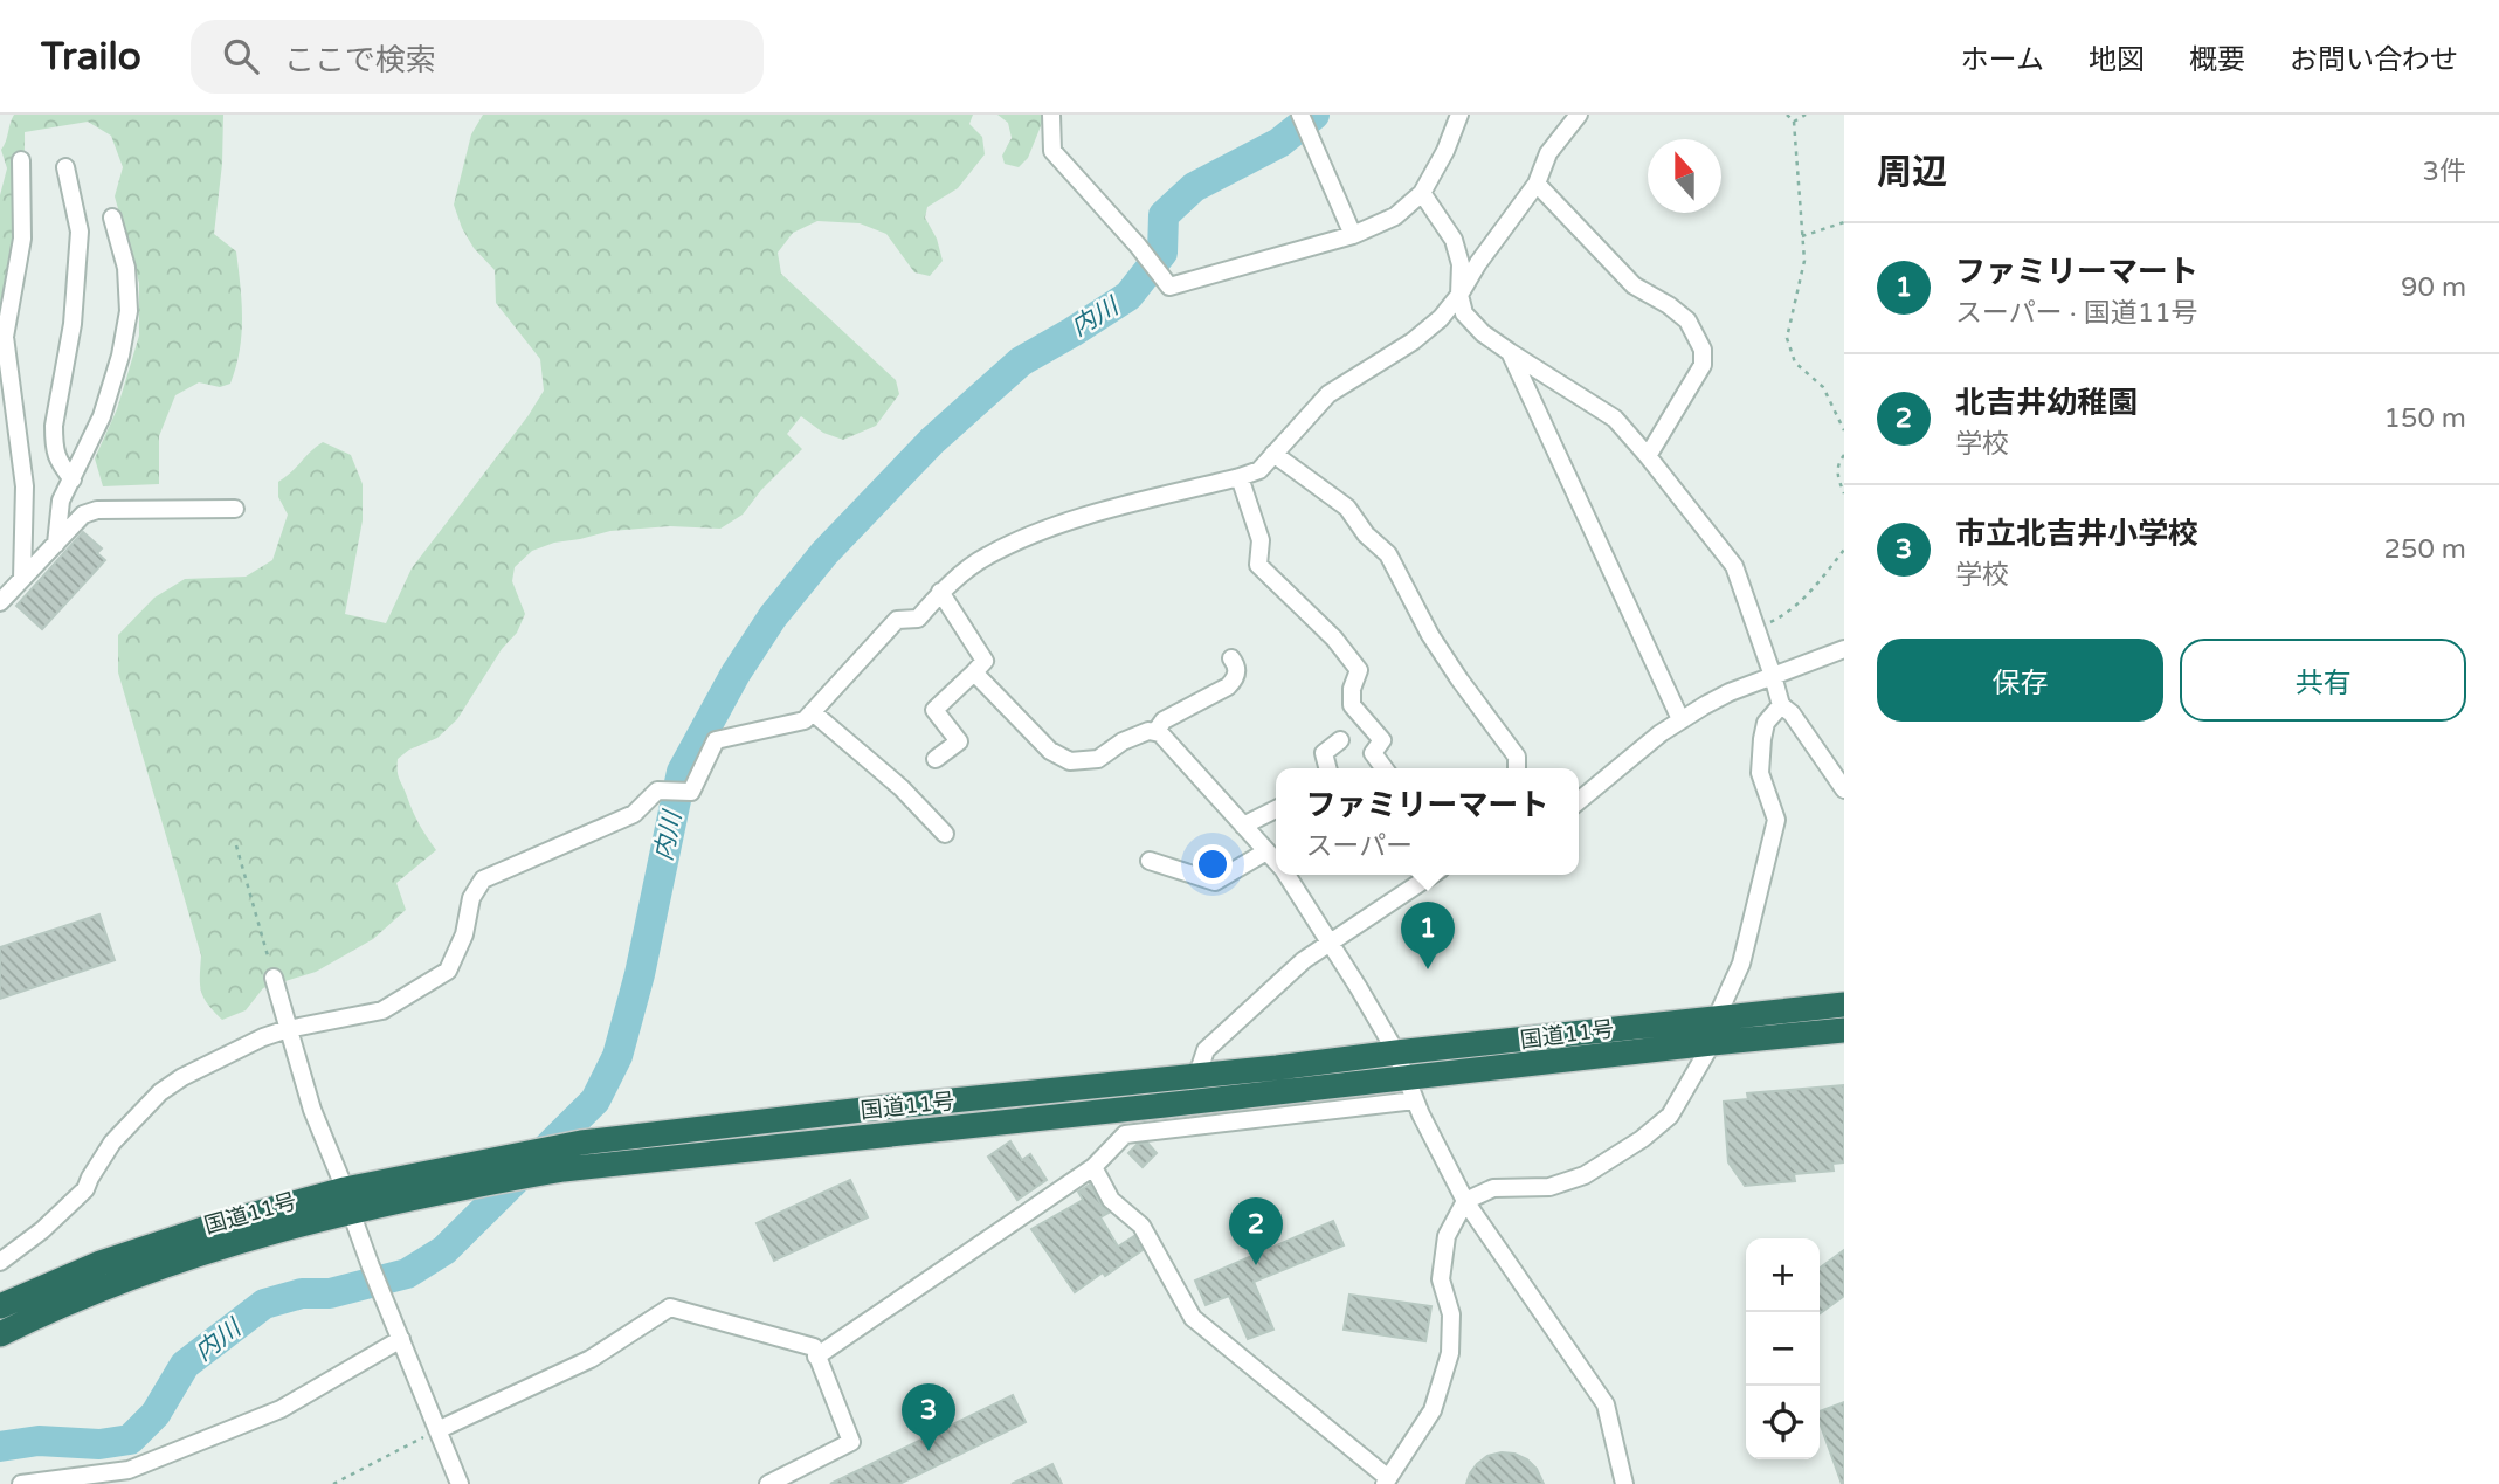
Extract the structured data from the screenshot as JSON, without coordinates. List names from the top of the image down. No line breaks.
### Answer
{"streets":{"highway":["国道11号"]},"water":["内川"],"north":"top","page":{"header":"Trailo","search":"ここで検索","nav":["ホーム","地図","概要","お問い合わせ"],"heading":["周辺","3件"],"list":[{"mark":"1","name":"ファミリーマート","note":"スーパー · 国道11号","value":"90 m"},{"mark":"2","name":"北吉井幼稚園","note":"学校","value":"150 m"},{"mark":"3","name":"市立北吉井小学校","note":"学校","value":"250 m"}],"buttons":["保存","共有"],"popup":["ファミリーマート","スーパー"],"pins":["1","2","3"],"map_buttons":["+","−"]}}
